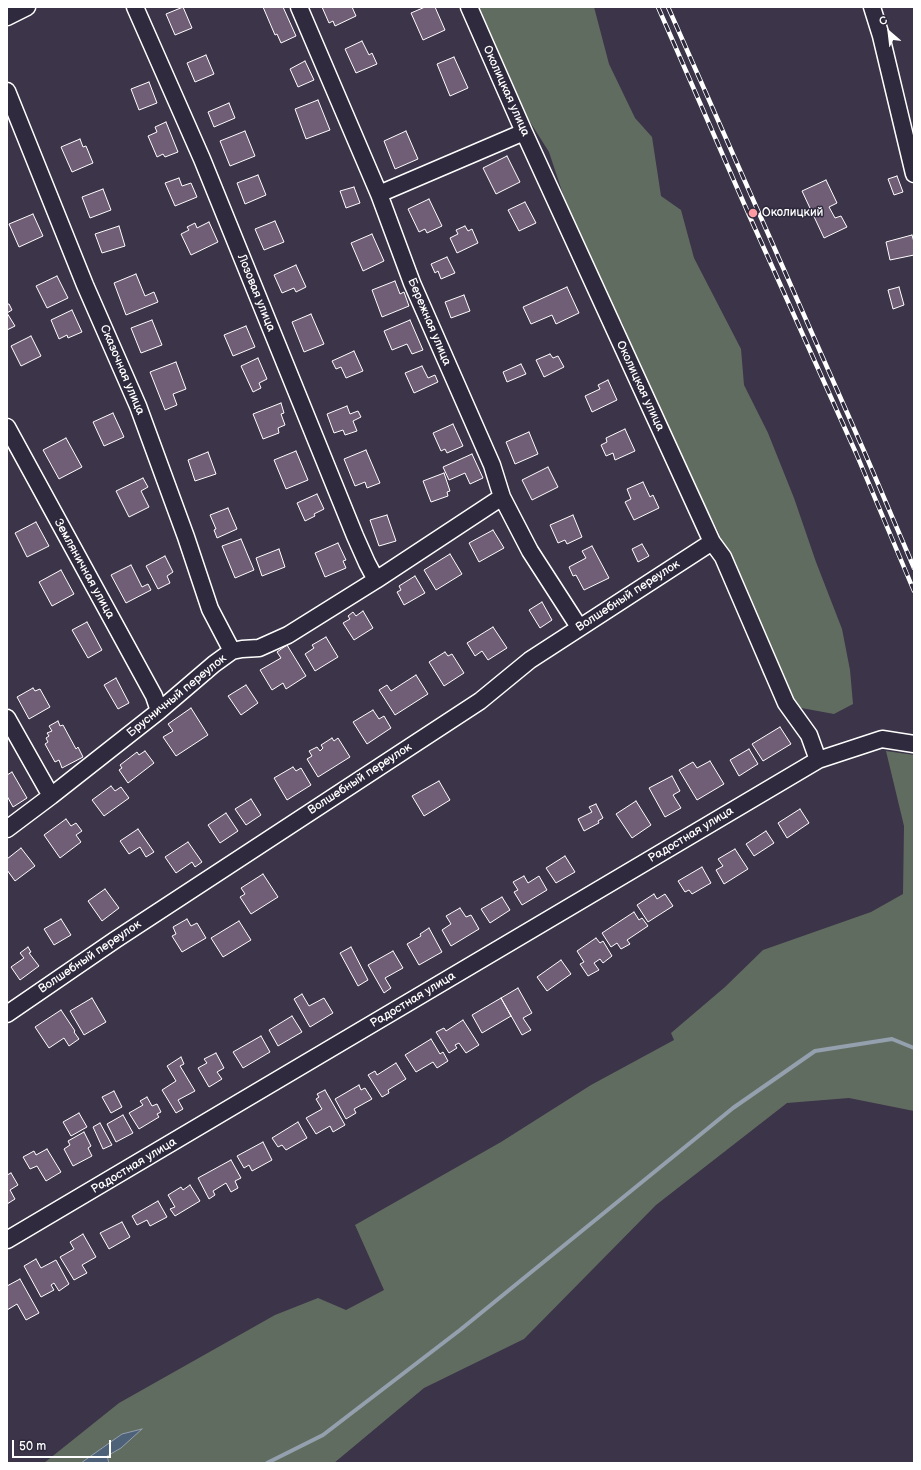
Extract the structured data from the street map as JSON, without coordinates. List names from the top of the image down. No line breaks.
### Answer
{"streets":{"street":["Околицкая улица","Лозовая улица","Бережная улица","Сказочная улица","Земляничная улица","Волшебный переулок","Брусничный переулок","Радостная улица"]},"crossings":[["Околицкая улица","Волшебный переулок"],["Околицкая улица","Радостная улица"],["Лозовая улица","Брусничный переулок"],["Бережная улица","Волшебный переулок"],["Бережная улица","Брусничный переулок"],["Сказочная улица","Брусничный переулок"],["Земляничная улица","Брусничный переулок"]],"places":["Околицкий"],"scale_bar":"50 m","north":"top left"}
